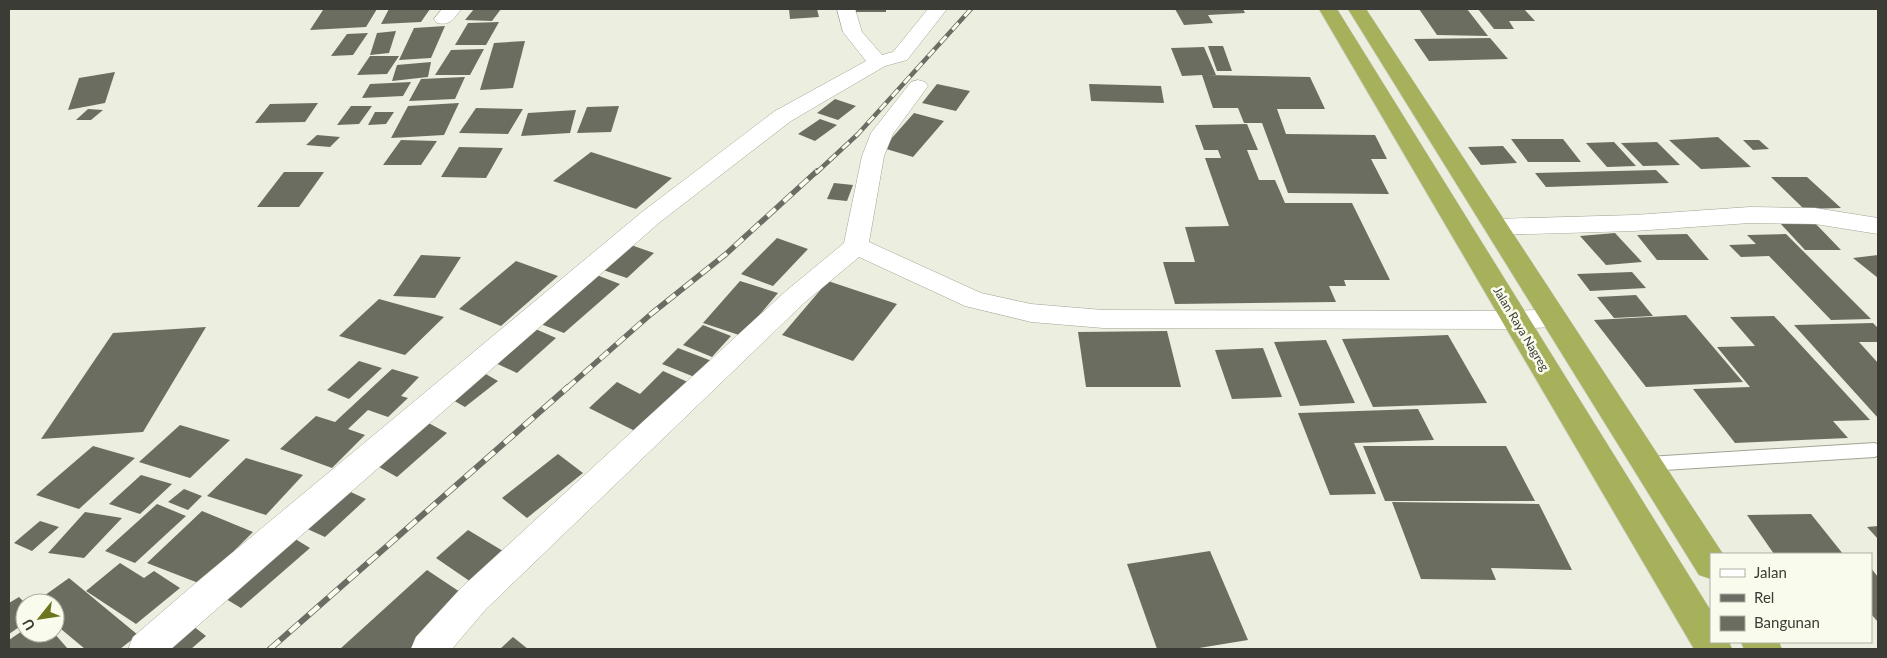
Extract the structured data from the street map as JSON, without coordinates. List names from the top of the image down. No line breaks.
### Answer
{"streets":{"highway":["Jalan Raya Nagreg"]},"legend":["Jalan","Rel","Bangunan"],"north":"bottom left"}
